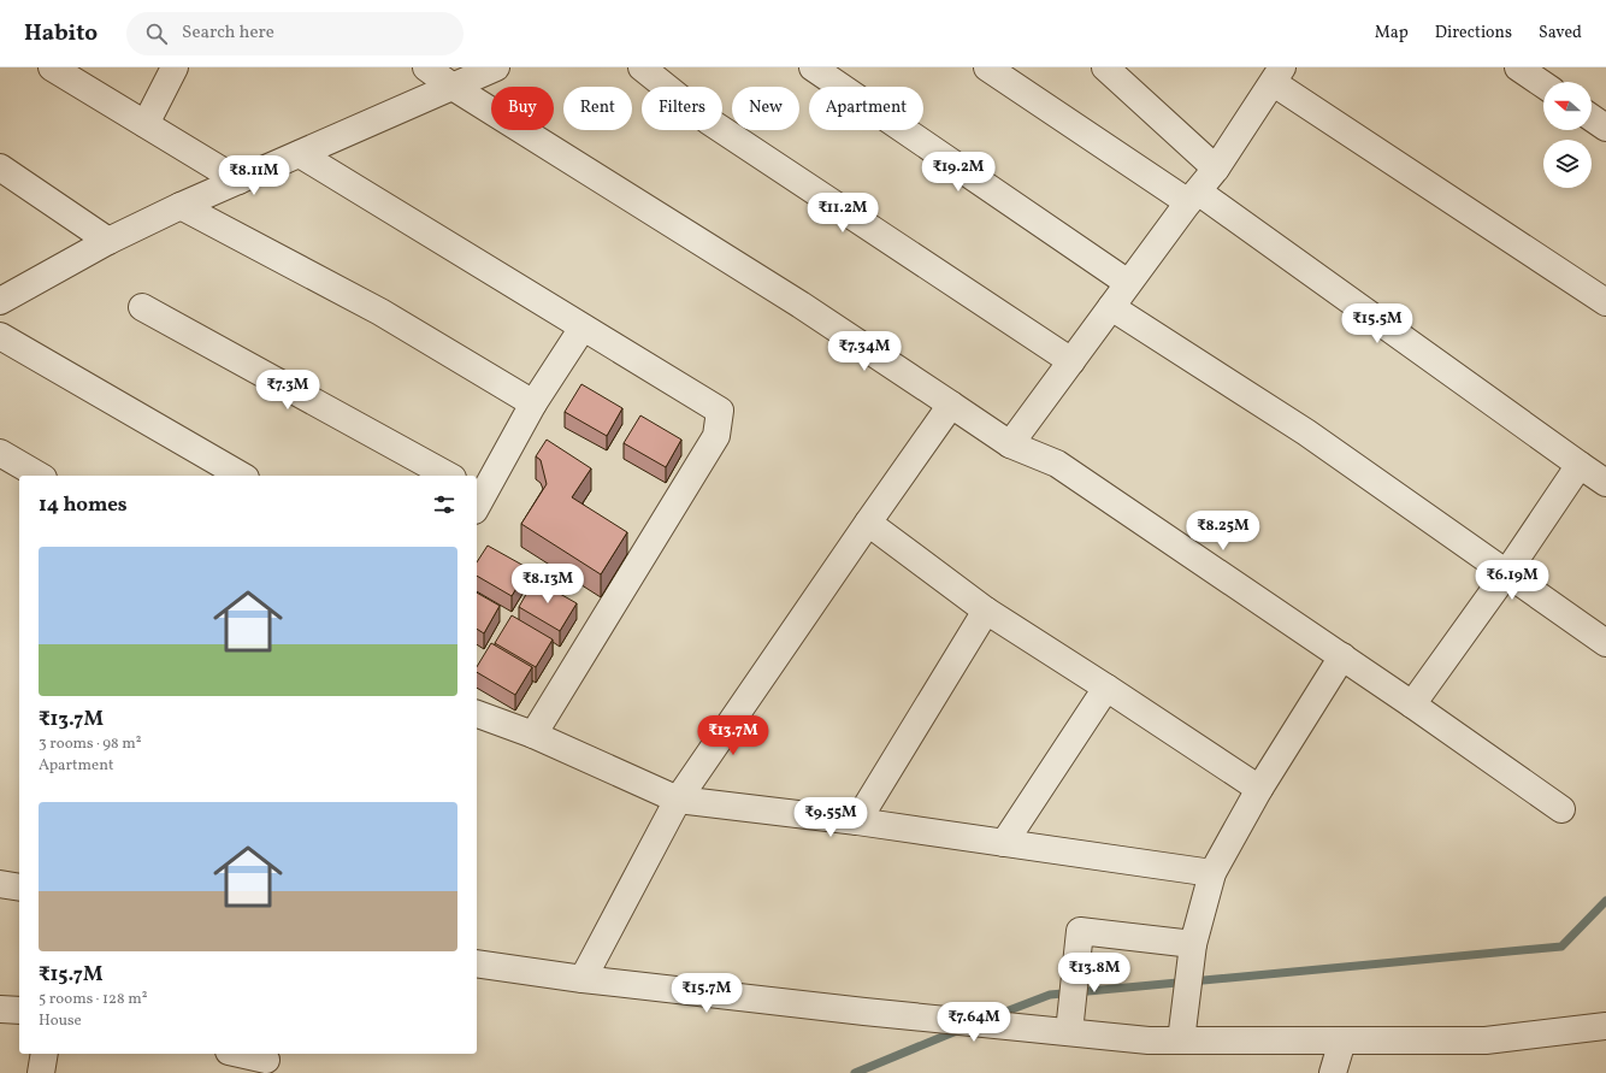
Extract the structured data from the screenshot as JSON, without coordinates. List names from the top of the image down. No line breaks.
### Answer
{"north":"left","page":{"header":"Habito","search":"Search here","nav":["Map","Directions","Saved"],"chip":["Buy","Rent","Filters","New","Apartment"],"price":["₹19.2M","₹8.11M","₹11.2M","₹15.5M","₹7.34M","₹7.3M","₹8.25M","₹6.19M","₹8.13M","₹13.7M","₹9.55M","₹13.8M","₹15.7M","₹7.64M"],"heading":"14 homes","list":[{"name":"₹13.7M","note":"3 rooms · 98 m² · Apartment"},{"name":"₹15.7M","note":"5 rooms · 128 m² · House"}]}}
